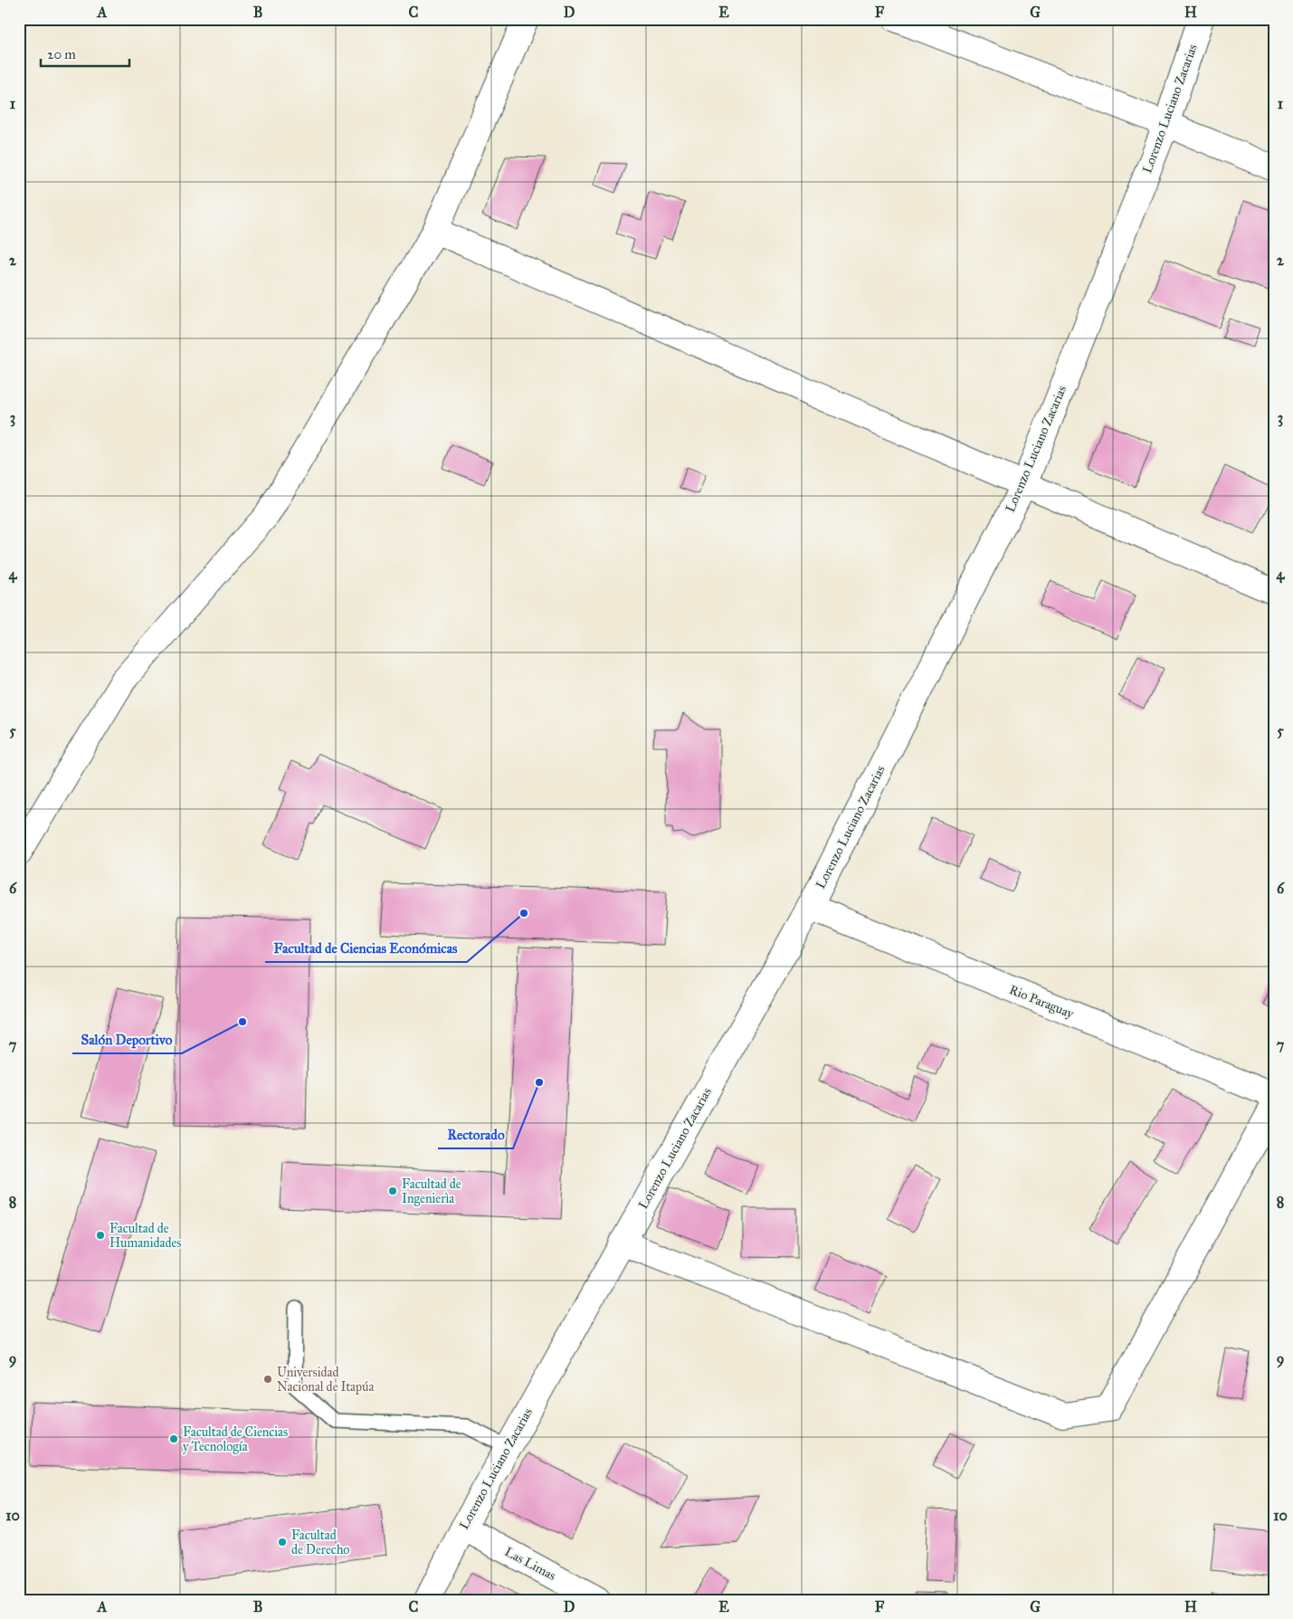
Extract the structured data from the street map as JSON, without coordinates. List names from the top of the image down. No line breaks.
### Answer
{"streets":{"street":["Lorenzo Luciano Zacarias","Rio Paraguay","Las Limas"]},"crossings":[["Lorenzo Luciano Zacarias","Rio Paraguay"],["Lorenzo Luciano Zacarias","Las Limas"]],"places":["Facultad de Ciencias Económicas","Salón Deportivo","Rectorado","Facultad de Ingenierìa","Facultad de Humanidades","Universidad Nacional de Itapúa","Facultad de Ciencias y Tecnología","Facultad de Derecho"],"scale_bar":"20 m","grid":{"columns":["A","B","C","D","E","F","G","H"],"rows":["1","2","3","4","5","6","7","8","9","10"]}}
